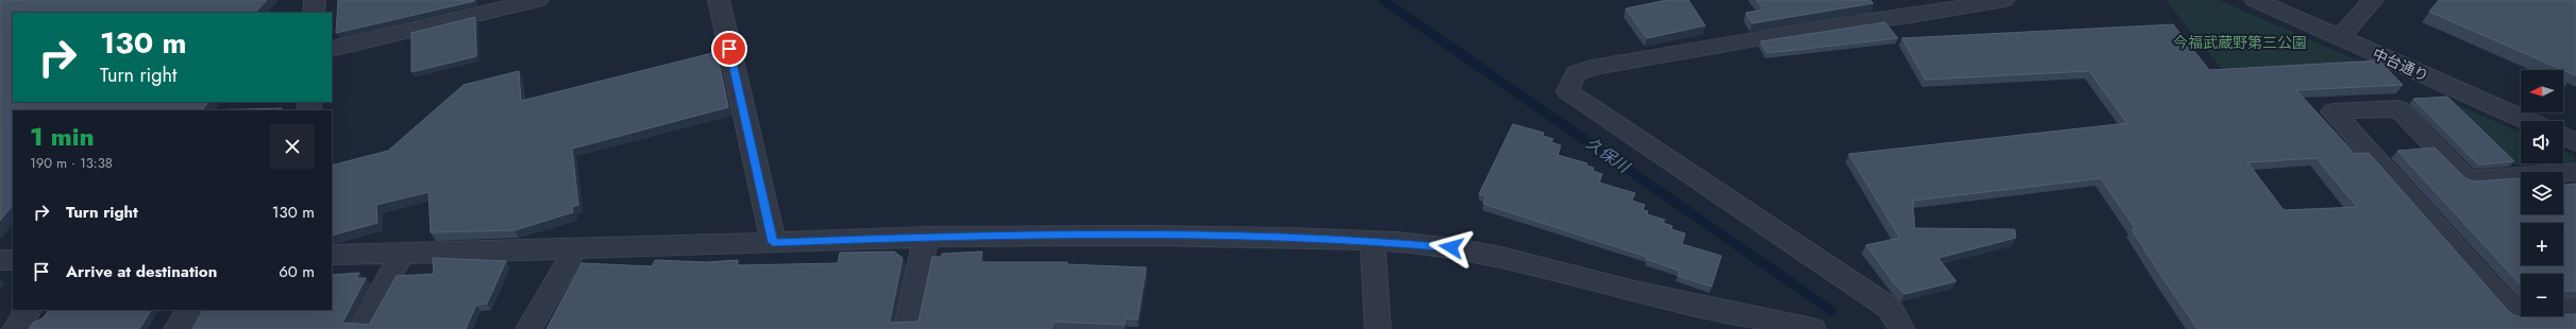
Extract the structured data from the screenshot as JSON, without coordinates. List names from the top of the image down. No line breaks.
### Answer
{"streets":{"street":["中台通り"]},"water":["久保川"],"parks":["今福武蔵野第三公園"],"north":"left","page":{"turn":["130 m","Turn right"],"map_buttons":["+","−"],"heading":["1 min","190 m · 13:38"],"list":[{"name":"Turn right","value":"130 m"},{"name":"Arrive at destination","value":"60 m"}]}}
